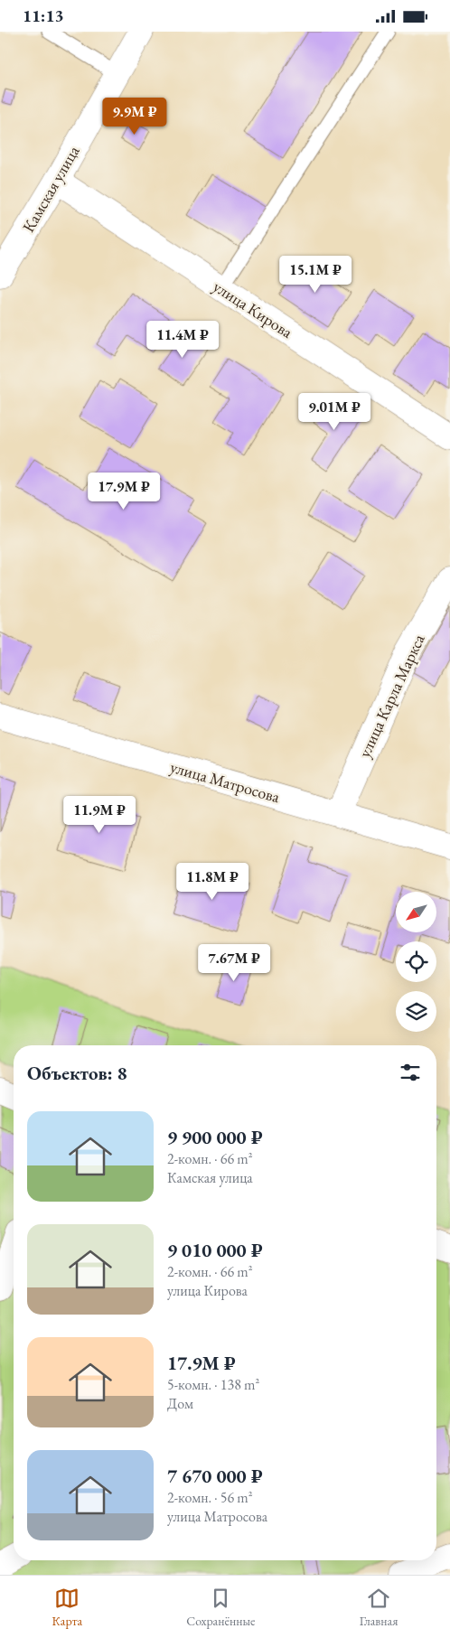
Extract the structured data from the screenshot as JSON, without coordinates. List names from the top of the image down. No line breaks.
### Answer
{"streets":{"street":["Камская улица","улица Кирова","улица Карла Маркса","улица Матросова"]},"crossings":[["Камская улица","улица Кирова"],["улица Карла Маркса","улица Матросова"]],"north":"bottom left","page":{"status":"11:13","price":["9.9M ₽","15.1M ₽","11.4M ₽","9.01M ₽","17.9M ₽","11.9M ₽","11.8M ₽","7.67M ₽"],"heading":"Объектов: 8","list":[{"name":"9 900 000 ₽","note":"2-комн. · 66 m² · Камская улица"},{"name":"9 010 000 ₽","note":"2-комн. · 66 m² · улица Кирова"},{"name":"17.9M ₽","note":"5-комн. · 138 m² · Дом"},{"name":"7 670 000 ₽","note":"2-комн. · 56 m² · улица Матросова"}],"tabs":["Карта","Сохранённые","Главная"]}}
